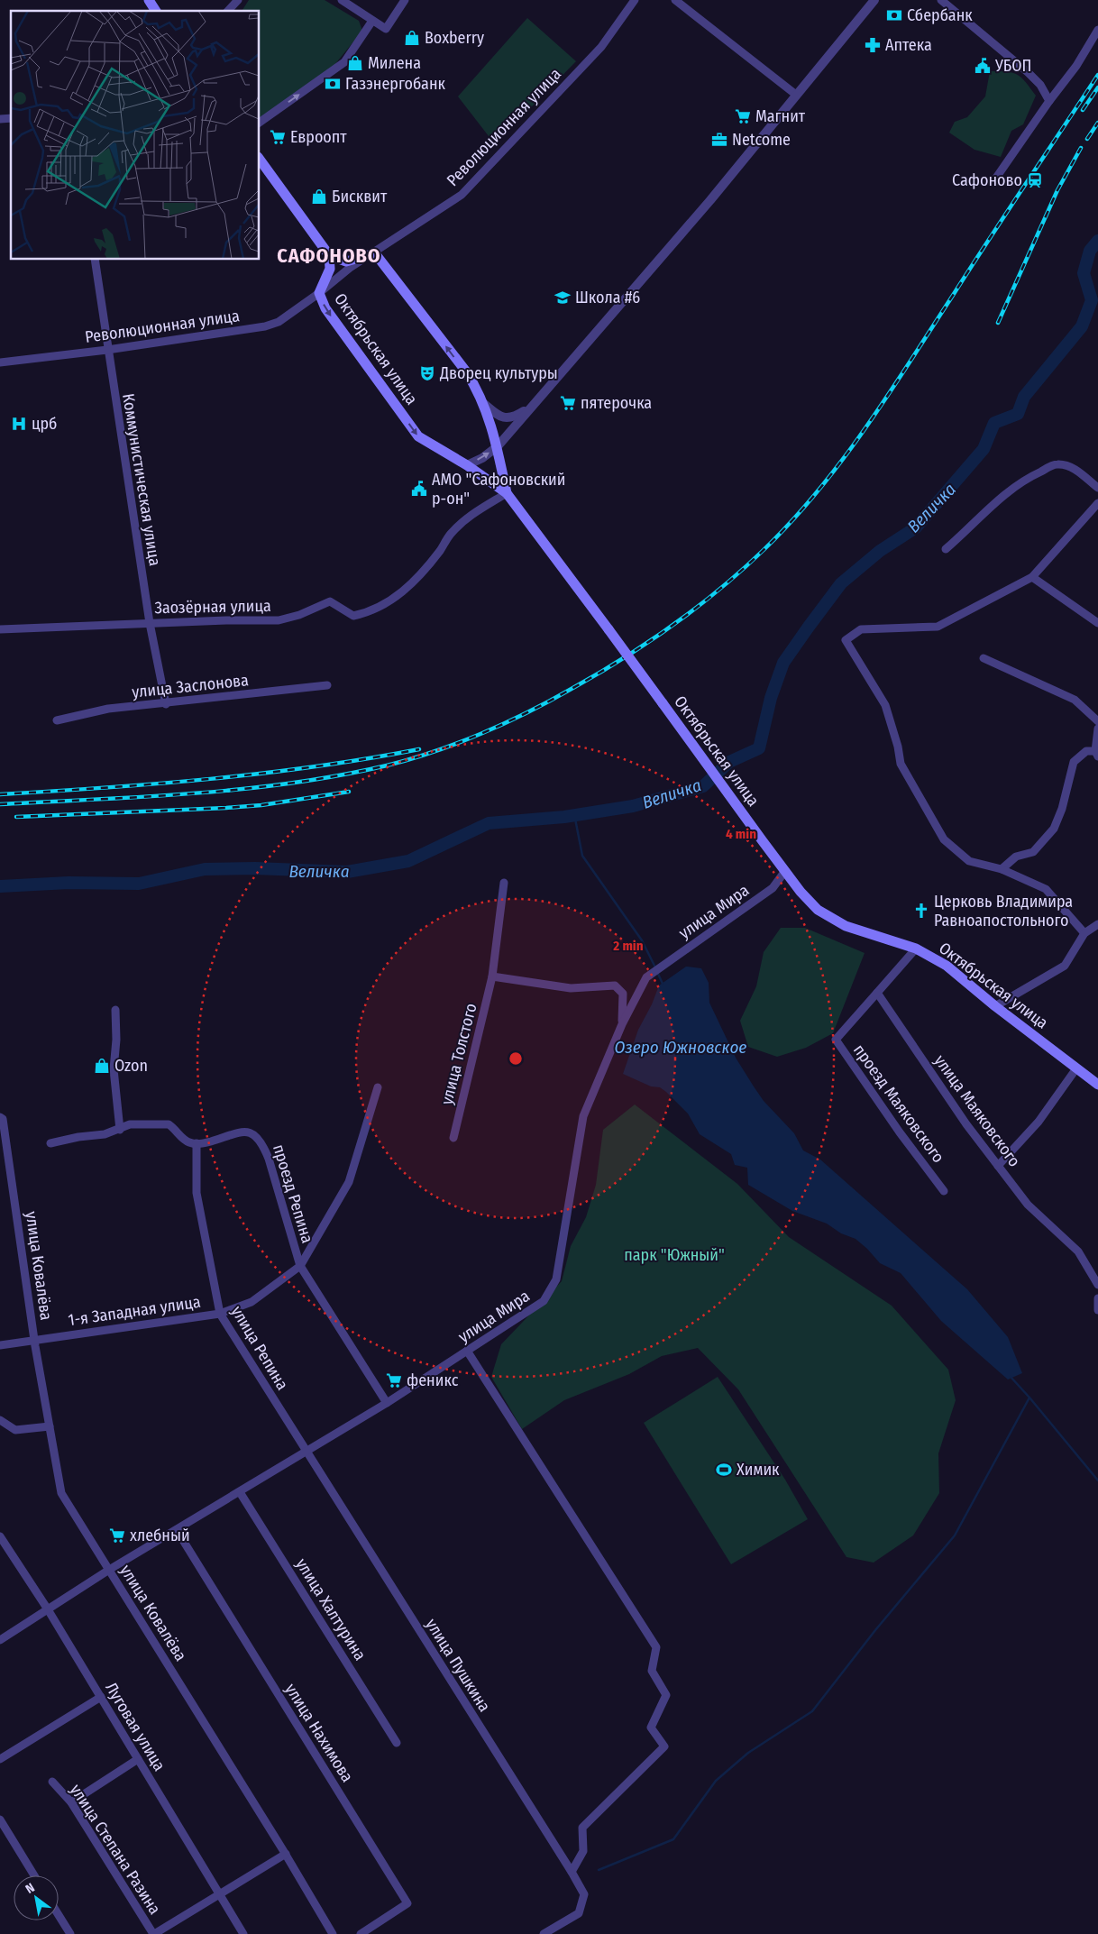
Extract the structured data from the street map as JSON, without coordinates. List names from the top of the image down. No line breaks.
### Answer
{"streets":{"main road":["Октябрьская улица"],"street":["Революционная улица","Коммунистическая улица","Заозёрная улица","улица Заслонова","улица Мира","улица Толстого","проезд Маяковского","улица Маяковского","проезд Репина","улица Ковалёва","1-я Западная улица","улица Репина","улица Халтурина","улица Пушкина","Луговая улица","улица Нахимова","улица Степана Разина"]},"crossings":[["Революционная улица","Октябрьская улица"],["Революционная улица","Коммунистическая улица"],["Октябрьская улица","Заозёрная улица"],["Октябрьская улица","улица Мира"],["Коммунистическая улица","Заозёрная улица"],["Коммунистическая улица","улица Заслонова"],["улица Мира","проезд Репина"],["улица Мира","улица Ковалёва"],["улица Мира","улица Репина"],["улица Мира","улица Халтурина"],["улица Мира","улица Пушкина"],["улица Мира","Луговая улица"],["улица Мира","улица Нахимова"],["проезд Маяковского","улица Маяковского"],["проезд Репина","улица Репина"],["улица Ковалёва","1-я Западная улица"],["1-я Западная улица","улица Репина"],["улица Репина","улица Пушкина"]],"districts":["САФОНОВО"],"water":["Величка","Озеро Южновское"],"parks":["парк \"Южный\""],"places":{"bank":["Сбербанк","Газэнергобанк"],"shop":["Boxberry","Милена","Бисквит","Ozon"],"pharmacy":["Аптека"],"public building":["УБОП","АМО \"Сафоновский р-он\""],"supermarket":["Магнит","Евроопт","пятерочка","феникс","хлебный"],"office":["Netcome"],"station":["Сафоново"],"school or university":["Школа #6"],"theatre":["Дворец культуры"],"hospital":["црб"],"church":["Церковь Владимира Равноапостольного"],"sports":["Химик"]},"north":"top left","rings":["4 min","2 min"]}
